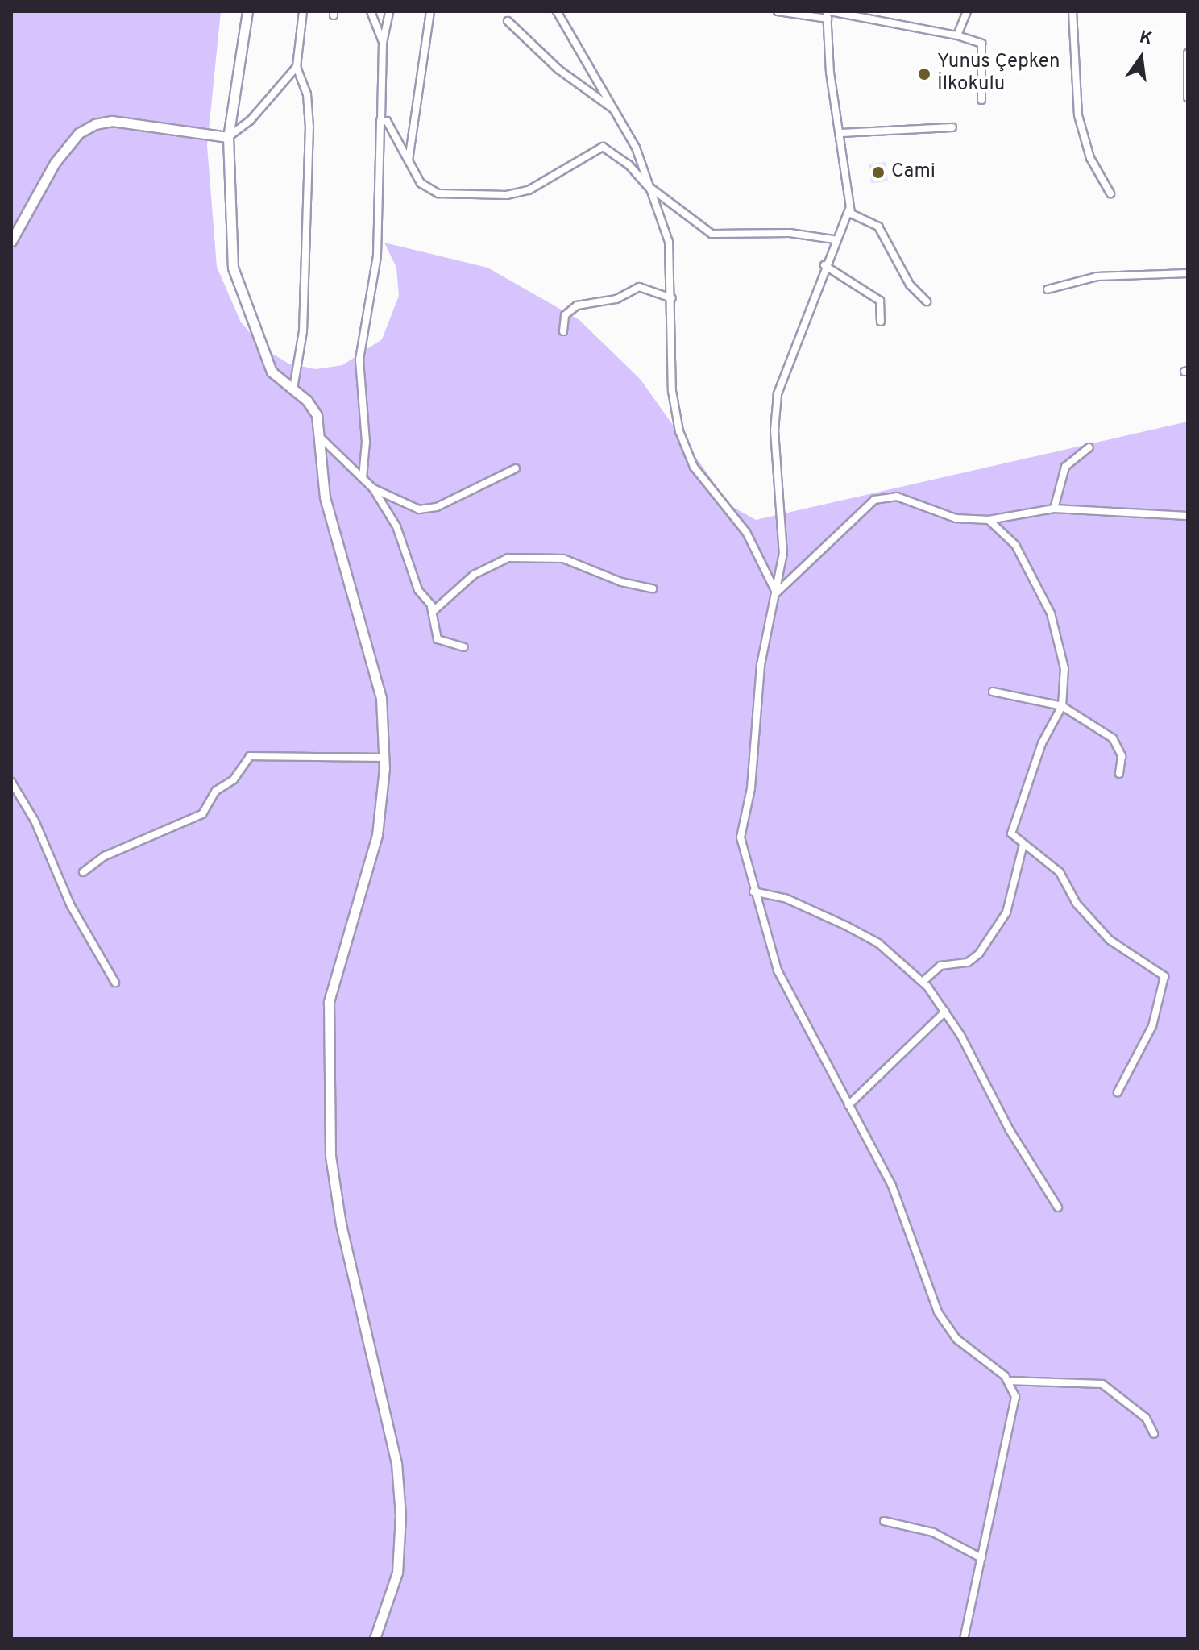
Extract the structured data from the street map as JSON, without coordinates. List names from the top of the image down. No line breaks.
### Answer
{"places":["Yunus Çepken İlkokulu","Cami"],"north":"top"}
